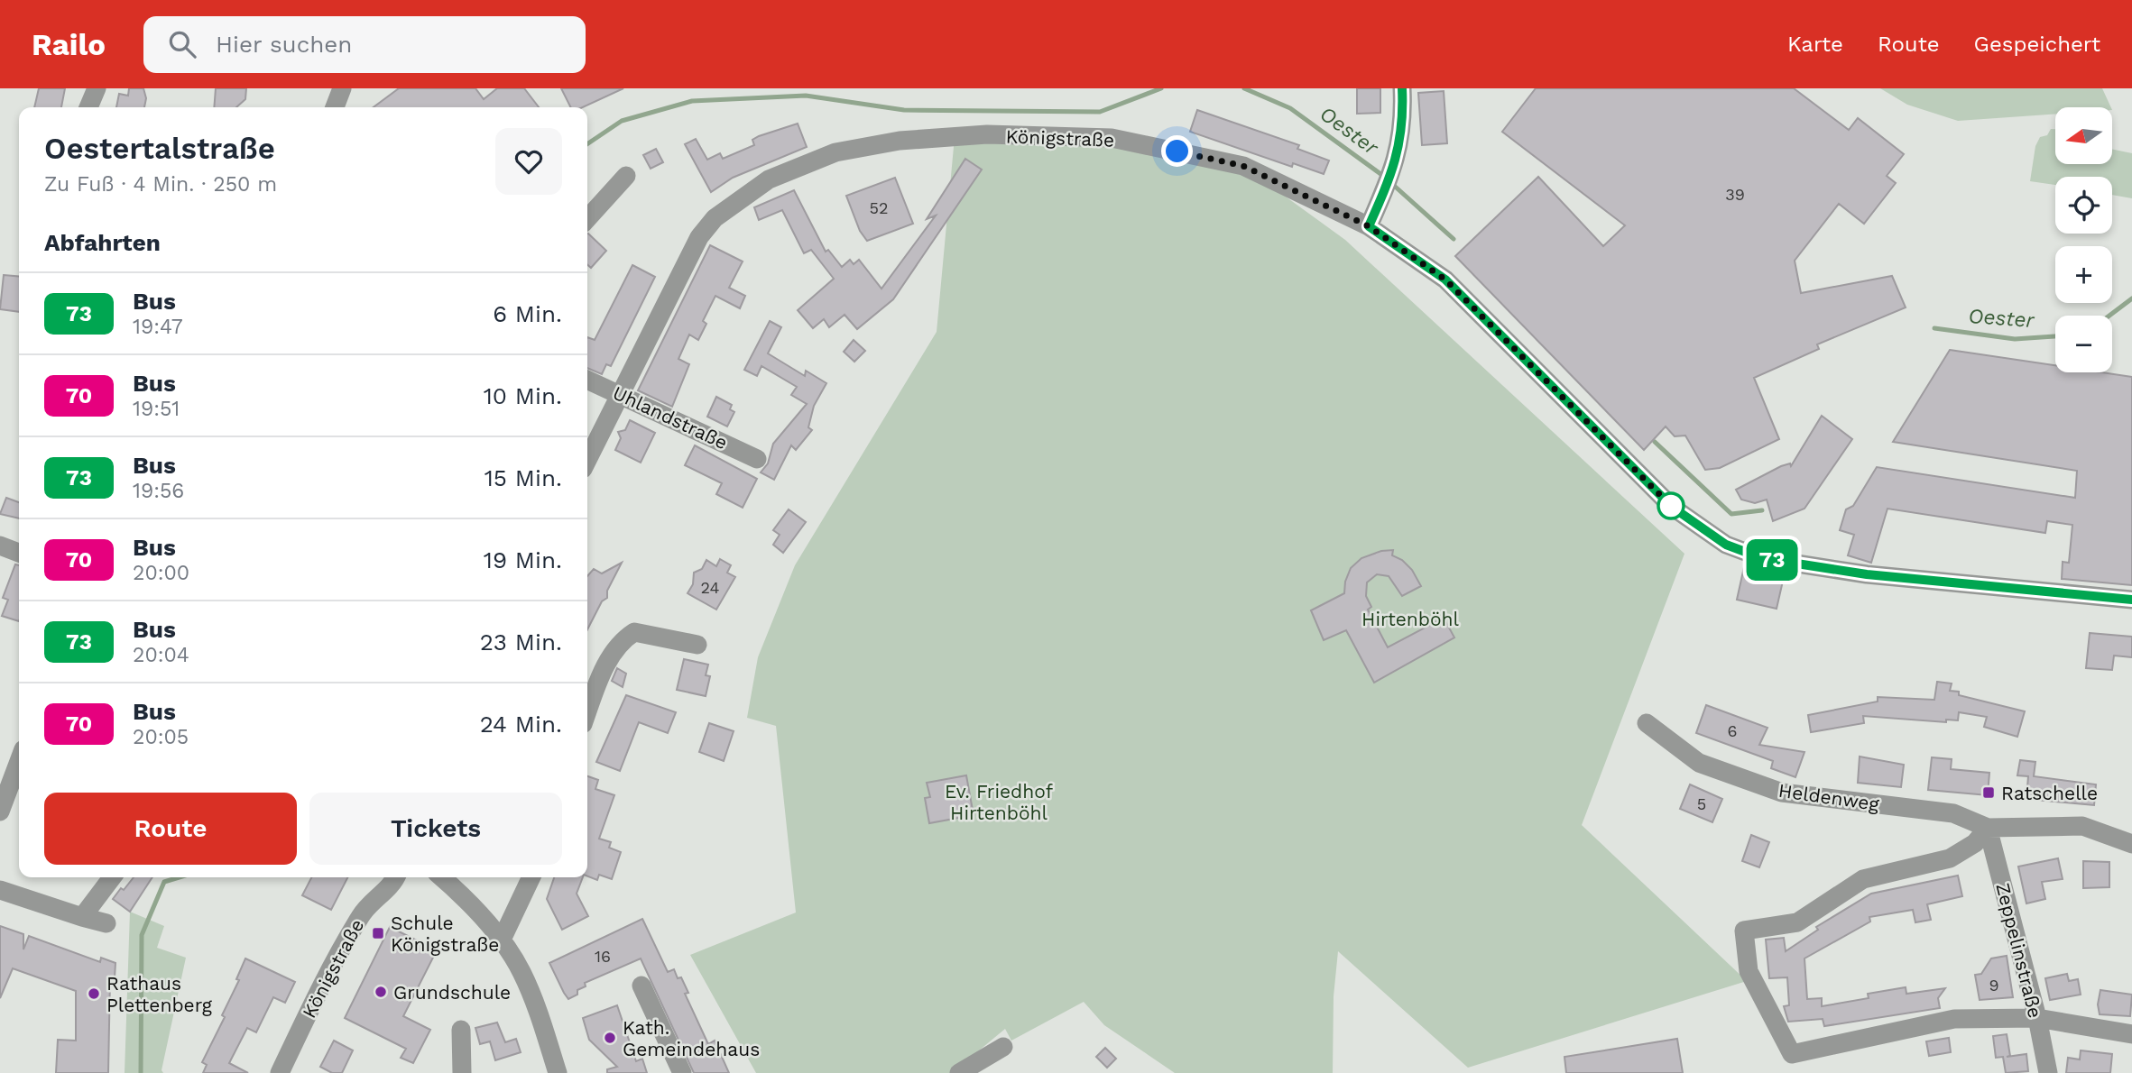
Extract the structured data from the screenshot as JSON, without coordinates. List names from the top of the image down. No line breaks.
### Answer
{"streets":{"street":["Königstraße","Uhlandstraße","Heldenweg","Zeppelinstraße"]},"crossings":[["Königstraße","Uhlandstraße"],["Heldenweg","Zeppelinstraße"]],"water":["Oester"],"parks":["Hirtenböhl","Ev. Friedhof Hirtenböhl"],"places":{"transit":["Ratschelle","Schule Königstraße"],"other":["Grundschule","Rathaus Plettenberg","Kath. Gemeindehaus"]},"lines":["bus line 73"],"house_numbers":["39","52","24","6","5","16","9"],"north":"left","page":{"header":"Railo","search":"Hier suchen","nav":["Karte","Route","Gespeichert"],"on_map":"73","map_buttons":["+","−"],"heading":[["Oestertalstraße","Zu Fuß · 4 Min. · 250 m"],"Abfahrten"],"list":[{"mark":"73","name":"Bus","note":"19:47","value":"6 Min."},{"mark":"70","name":"Bus","note":"19:51","value":"10 Min."},{"mark":"73","name":"Bus","note":"19:56","value":"15 Min."},{"mark":"70","name":"Bus","note":"20:00","value":"19 Min."},{"mark":"73","name":"Bus","note":"20:04","value":"23 Min."},{"mark":"70","name":"Bus","note":"20:05","value":"24 Min."}],"buttons":["Route","Tickets"]}}
